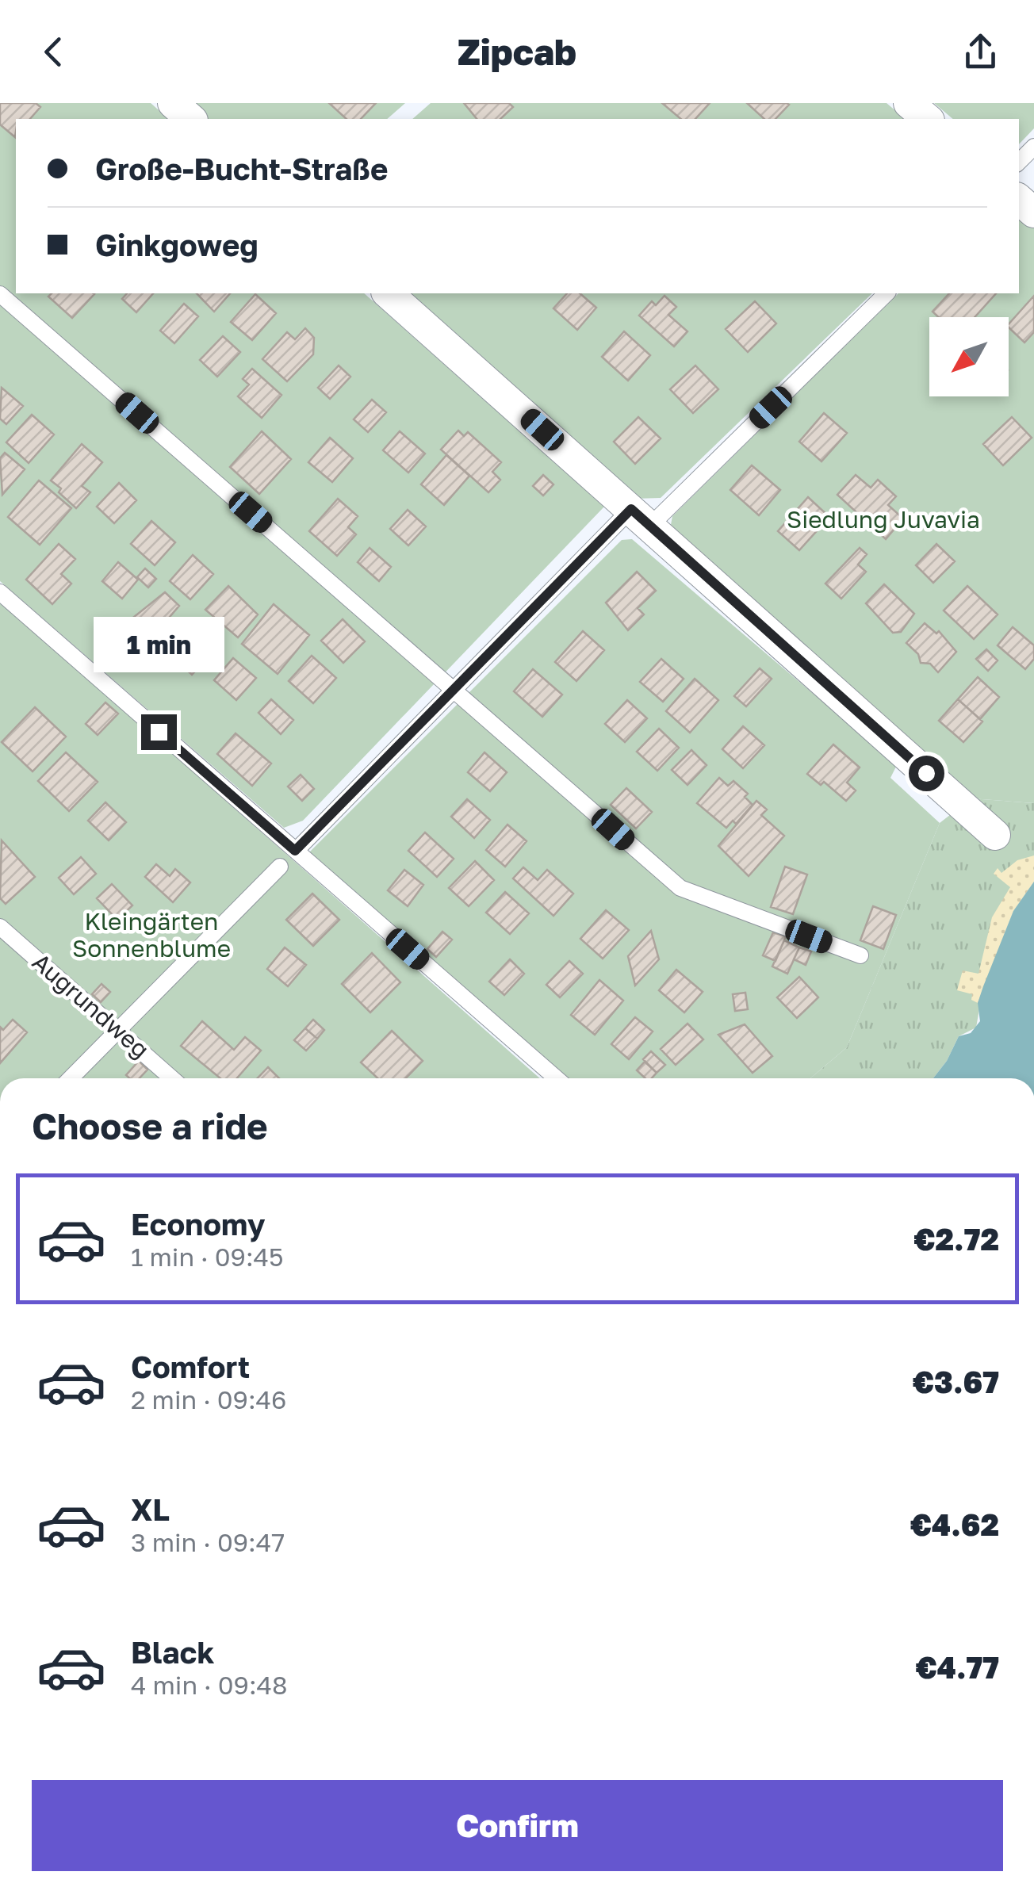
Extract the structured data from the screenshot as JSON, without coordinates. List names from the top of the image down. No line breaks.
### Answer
{"streets":{"lane":["Augrundweg"]},"parks":["Siedlung Juvavia","Kleingärten Sonnenblume"],"north":"bottom left","page":{"header":"Zipcab","banner":["Große-Bucht-Straße","Ginkgoweg"],"bubble":"1 min","heading":"Choose a ride","list":[{"name":"Economy","note":"1 min · 09:45","value":"€2.72"},{"name":"Comfort","note":"2 min · 09:46","value":"€3.67"},{"name":"XL","note":"3 min · 09:47","value":"€4.62"},{"name":"Black","note":"4 min · 09:48","value":"€4.77"}],"buttons":"Confirm"}}
